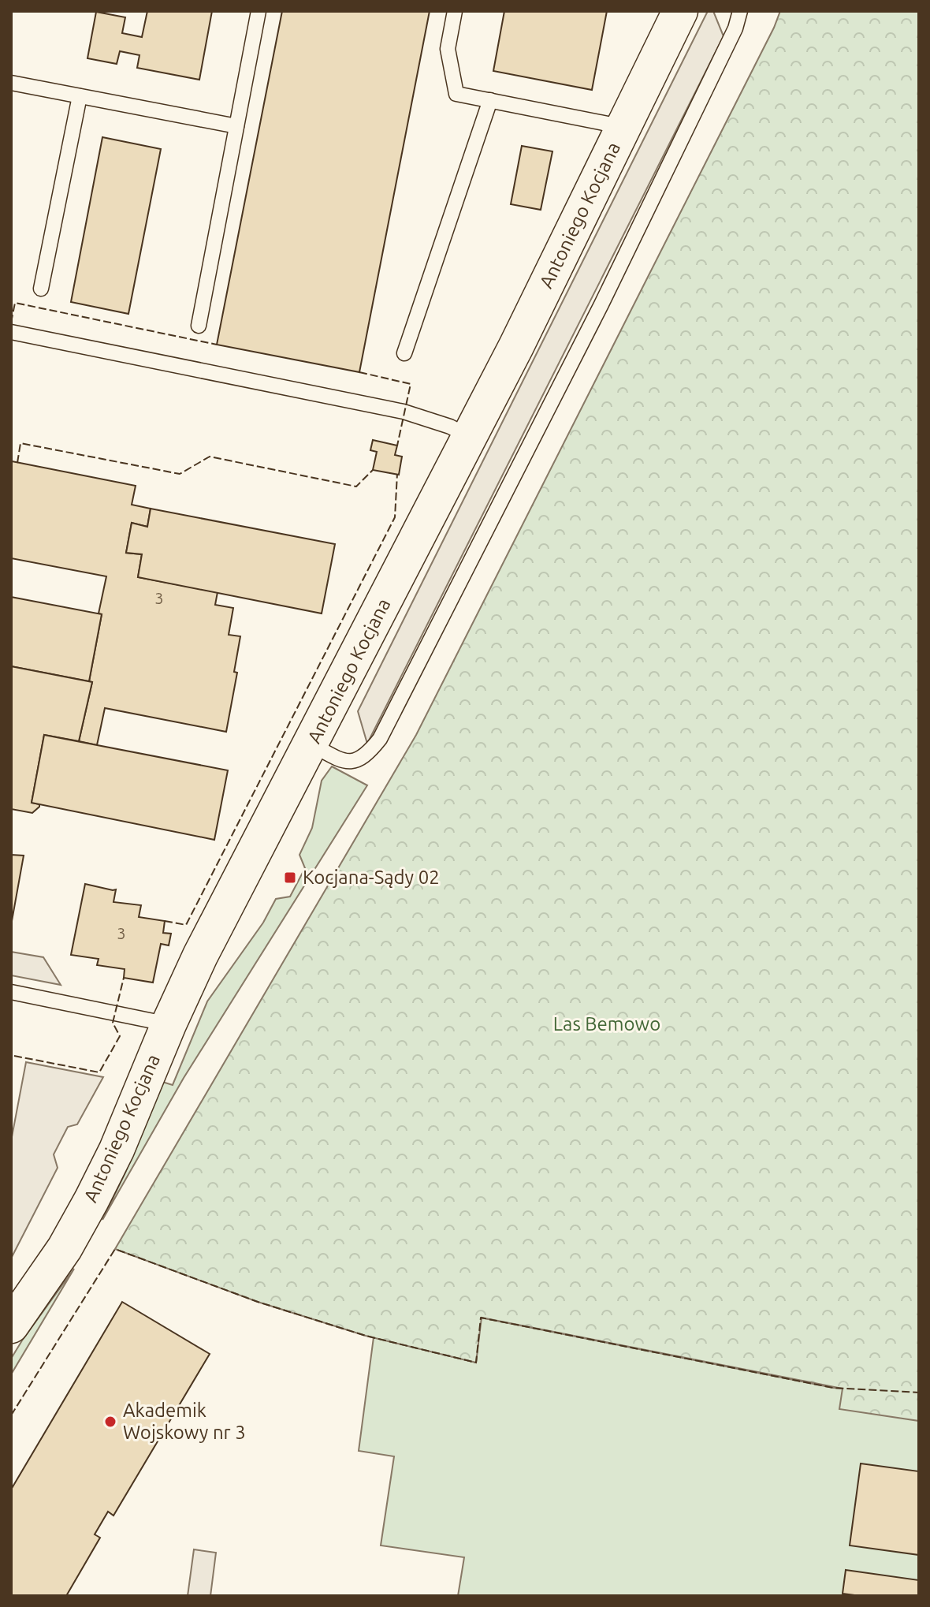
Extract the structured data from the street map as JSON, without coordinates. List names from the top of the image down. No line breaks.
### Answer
{"streets":{"street":["Antoniego Kocjana"]},"parks":["Las Bemowo"],"places":{"transit":["Kocjana-Sądy 02"],"other":["Akademik Wojskowy nr 3"]},"house_numbers":["3","3"]}
